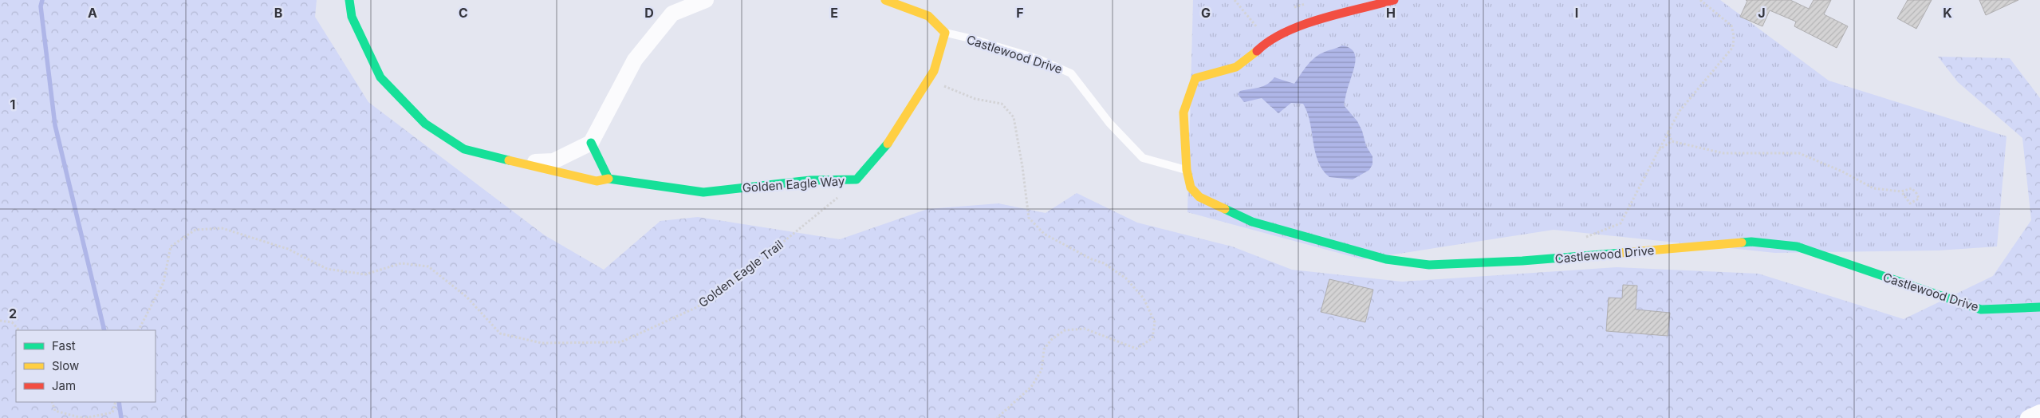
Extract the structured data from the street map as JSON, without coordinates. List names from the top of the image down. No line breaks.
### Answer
{"streets":{"street":["Castlewood Drive","Golden Eagle Way"],"path":["Golden Eagle Trail"]},"crossings":[["Castlewood Drive","Golden Eagle Way"]],"legend":["Fast","Slow","Jam"],"grid":{"columns":["A","B","C","D","E","F","G","H","I","J","K"],"rows":["1","2"]}}
